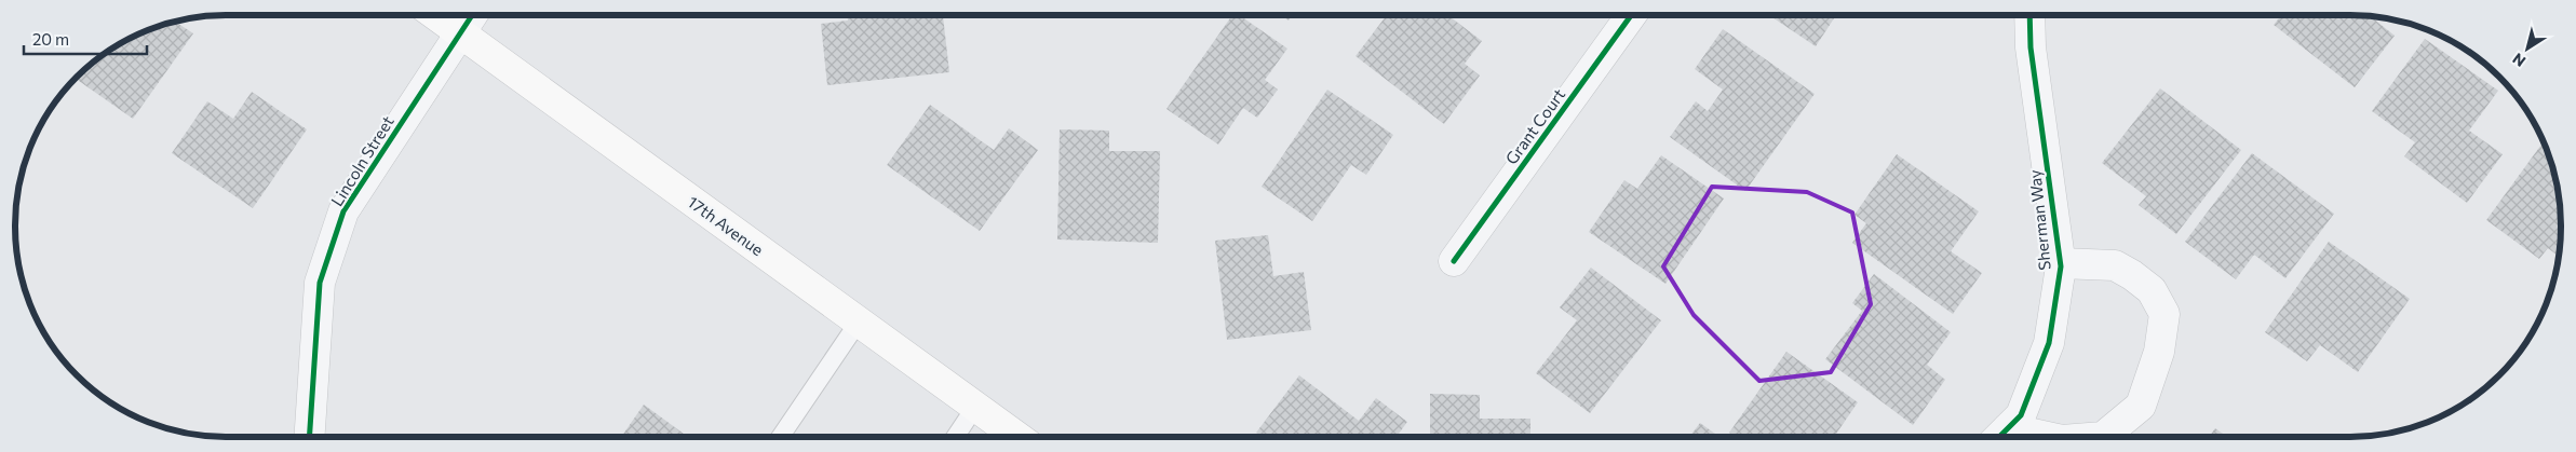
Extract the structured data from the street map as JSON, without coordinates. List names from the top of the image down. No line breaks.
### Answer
{"streets":{"main road":["17th Avenue"],"street":["Grant Court","Lincoln Street","Sherman Way"]},"crossings":[["Lincoln Street","17th Avenue"]],"scale_bar":"20 m","north":"bottom left"}
